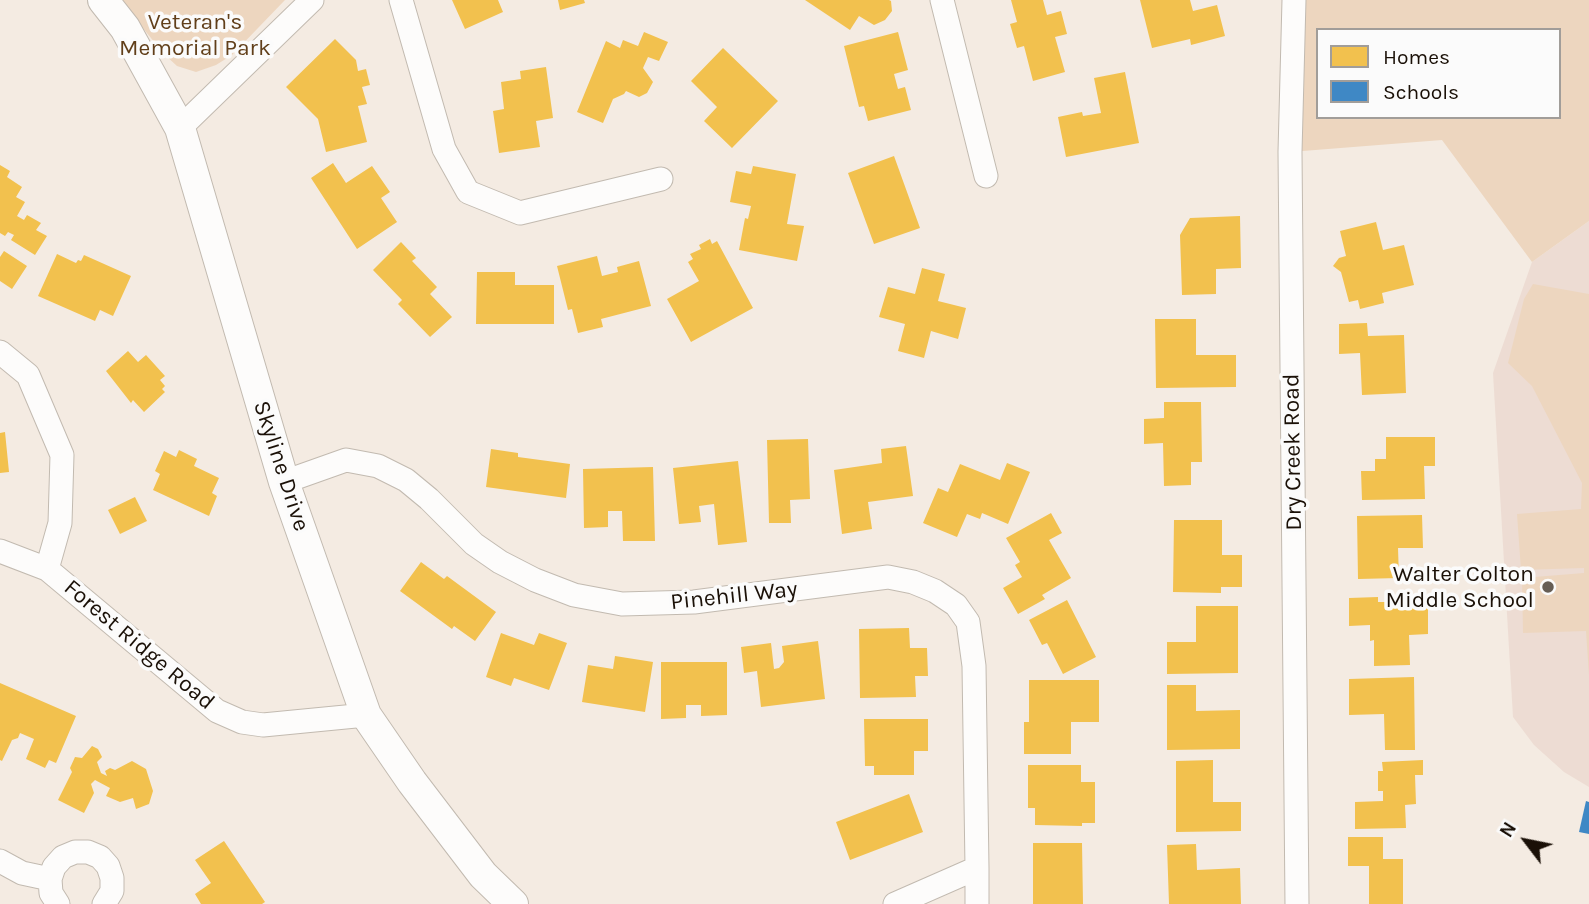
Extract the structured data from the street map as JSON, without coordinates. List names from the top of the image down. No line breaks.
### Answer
{"streets":{"street":["Dry Creek Road","Skyline Drive","Pinehill Way","Forest Ridge Road"]},"crossings":[["Skyline Drive","Pinehill Way"],["Skyline Drive","Forest Ridge Road"]],"parks":["Veteran's Memorial Park"],"places":["Walter Colton Middle School"],"legend":["Homes","Schools"],"north":"top left"}
